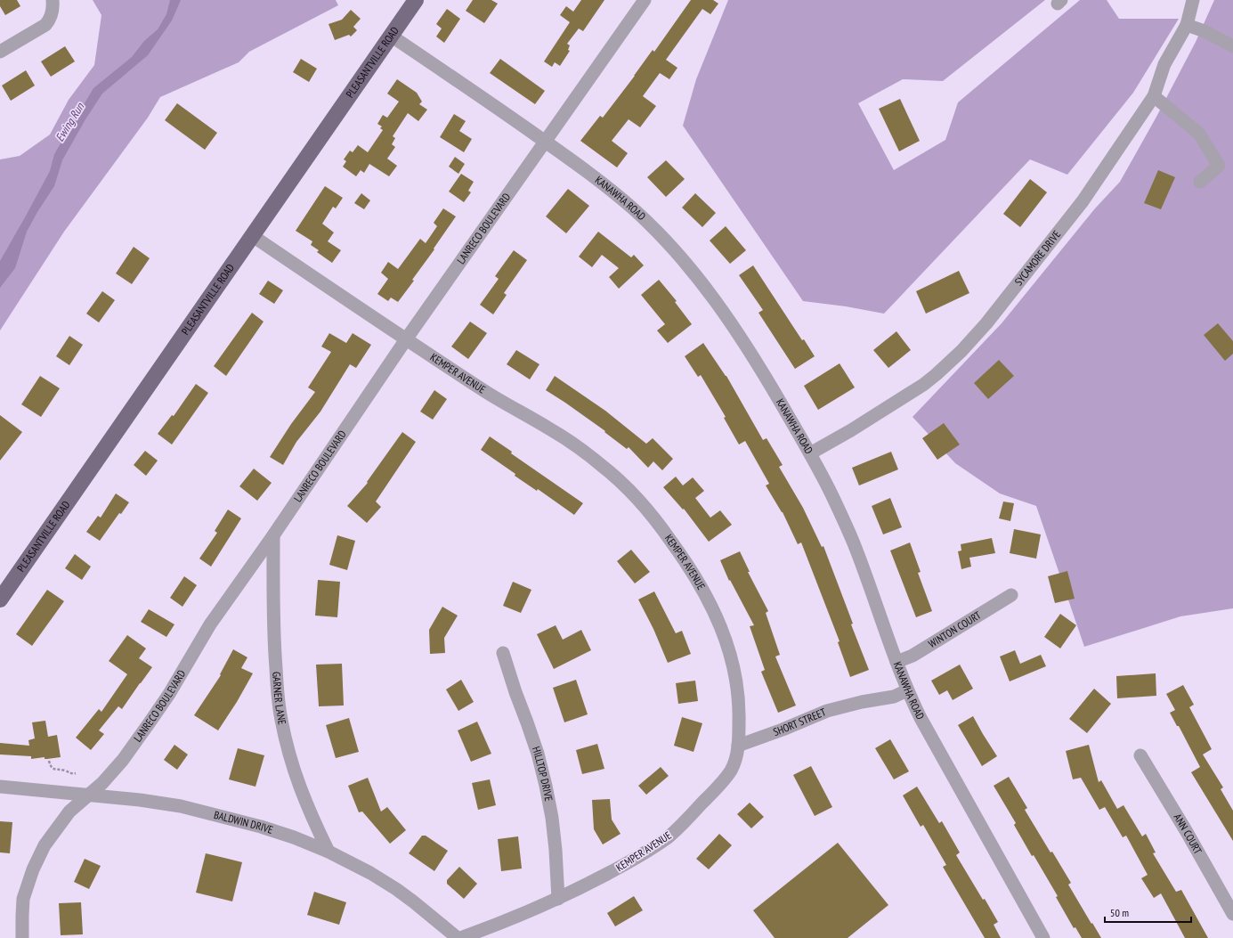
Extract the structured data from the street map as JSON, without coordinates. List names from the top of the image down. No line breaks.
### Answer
{"streets":{"main road":["PLEASANTVILLE ROAD"],"street":["KANAWHA ROAD","LANRECO BOULEVARD","SYCAMORE DRIVE","KEMPER AVENUE","WINTON COURT","GARNER LANE","SHORT STREET","HILLTOP DRIVE","BALDWIN DRIVE","ANN COURT"]},"crossings":[["PLEASANTVILLE ROAD","KANAWHA ROAD"],["PLEASANTVILLE ROAD","KEMPER AVENUE"],["KANAWHA ROAD","LANRECO BOULEVARD"],["KANAWHA ROAD","SYCAMORE DRIVE"],["KANAWHA ROAD","WINTON COURT"],["KANAWHA ROAD","SHORT STREET"],["LANRECO BOULEVARD","KEMPER AVENUE"],["LANRECO BOULEVARD","GARNER LANE"],["LANRECO BOULEVARD","BALDWIN DRIVE"],["KEMPER AVENUE","SHORT STREET"],["KEMPER AVENUE","HILLTOP DRIVE"],["KEMPER AVENUE","BALDWIN DRIVE"],["GARNER LANE","BALDWIN DRIVE"]],"water":["Ewing Run"],"scale_bar":"50 m"}
